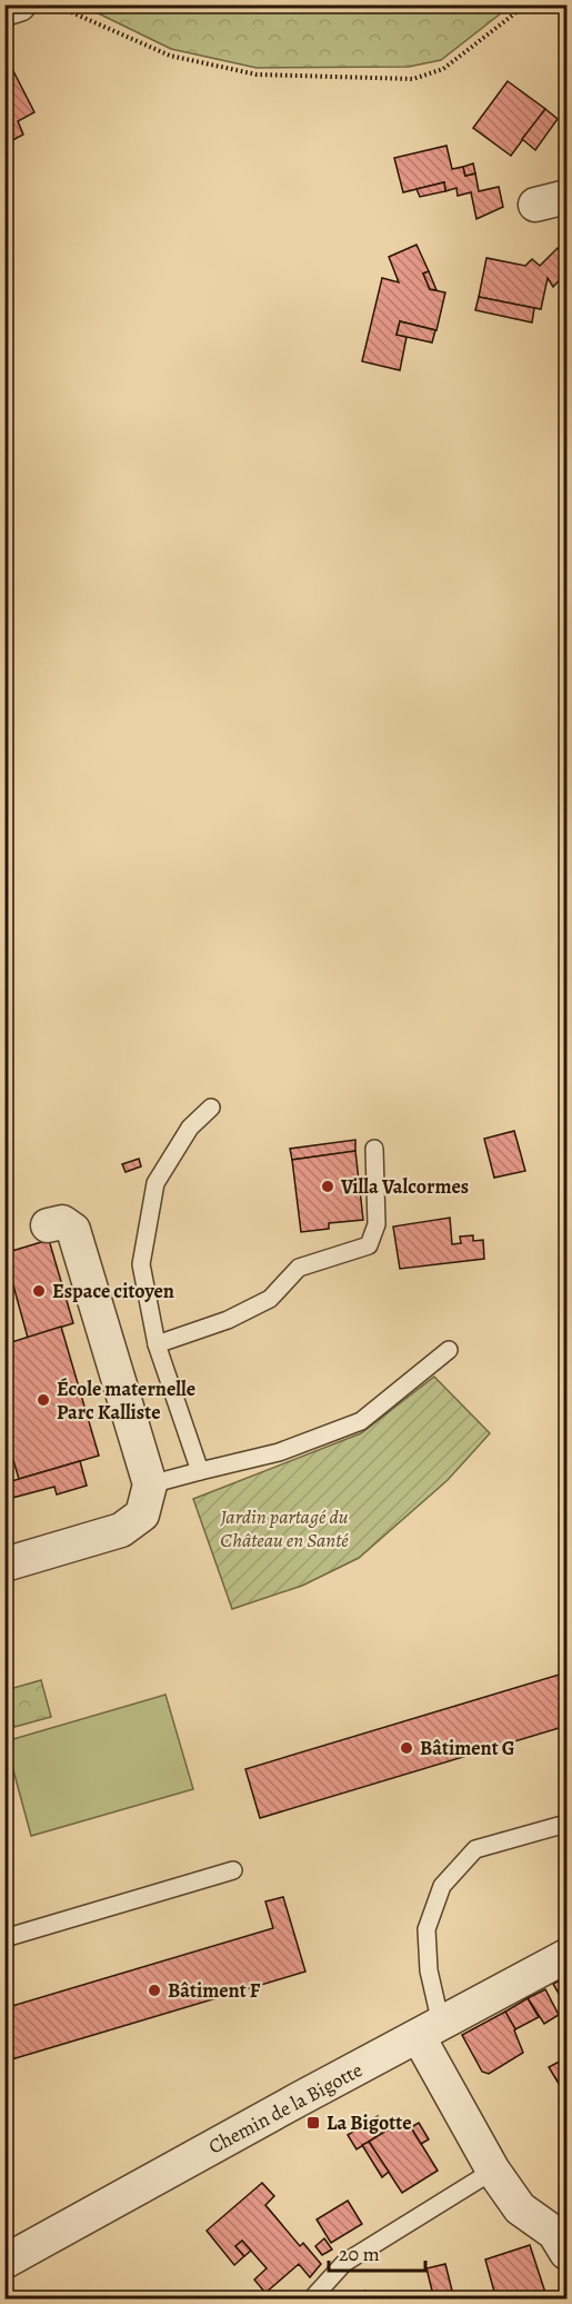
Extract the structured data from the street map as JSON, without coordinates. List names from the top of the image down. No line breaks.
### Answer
{"streets":{"street":["Chemin de la Bigotte"]},"parks":["Jardin partagé du Château en Santé"],"places":{"other":["Villa Valcormes","Espace citoyen","École maternelle Parc Kalliste","Bâtiment G","Bâtiment F"],"transit":["La Bigotte"]},"scale_bar":"20 m"}
